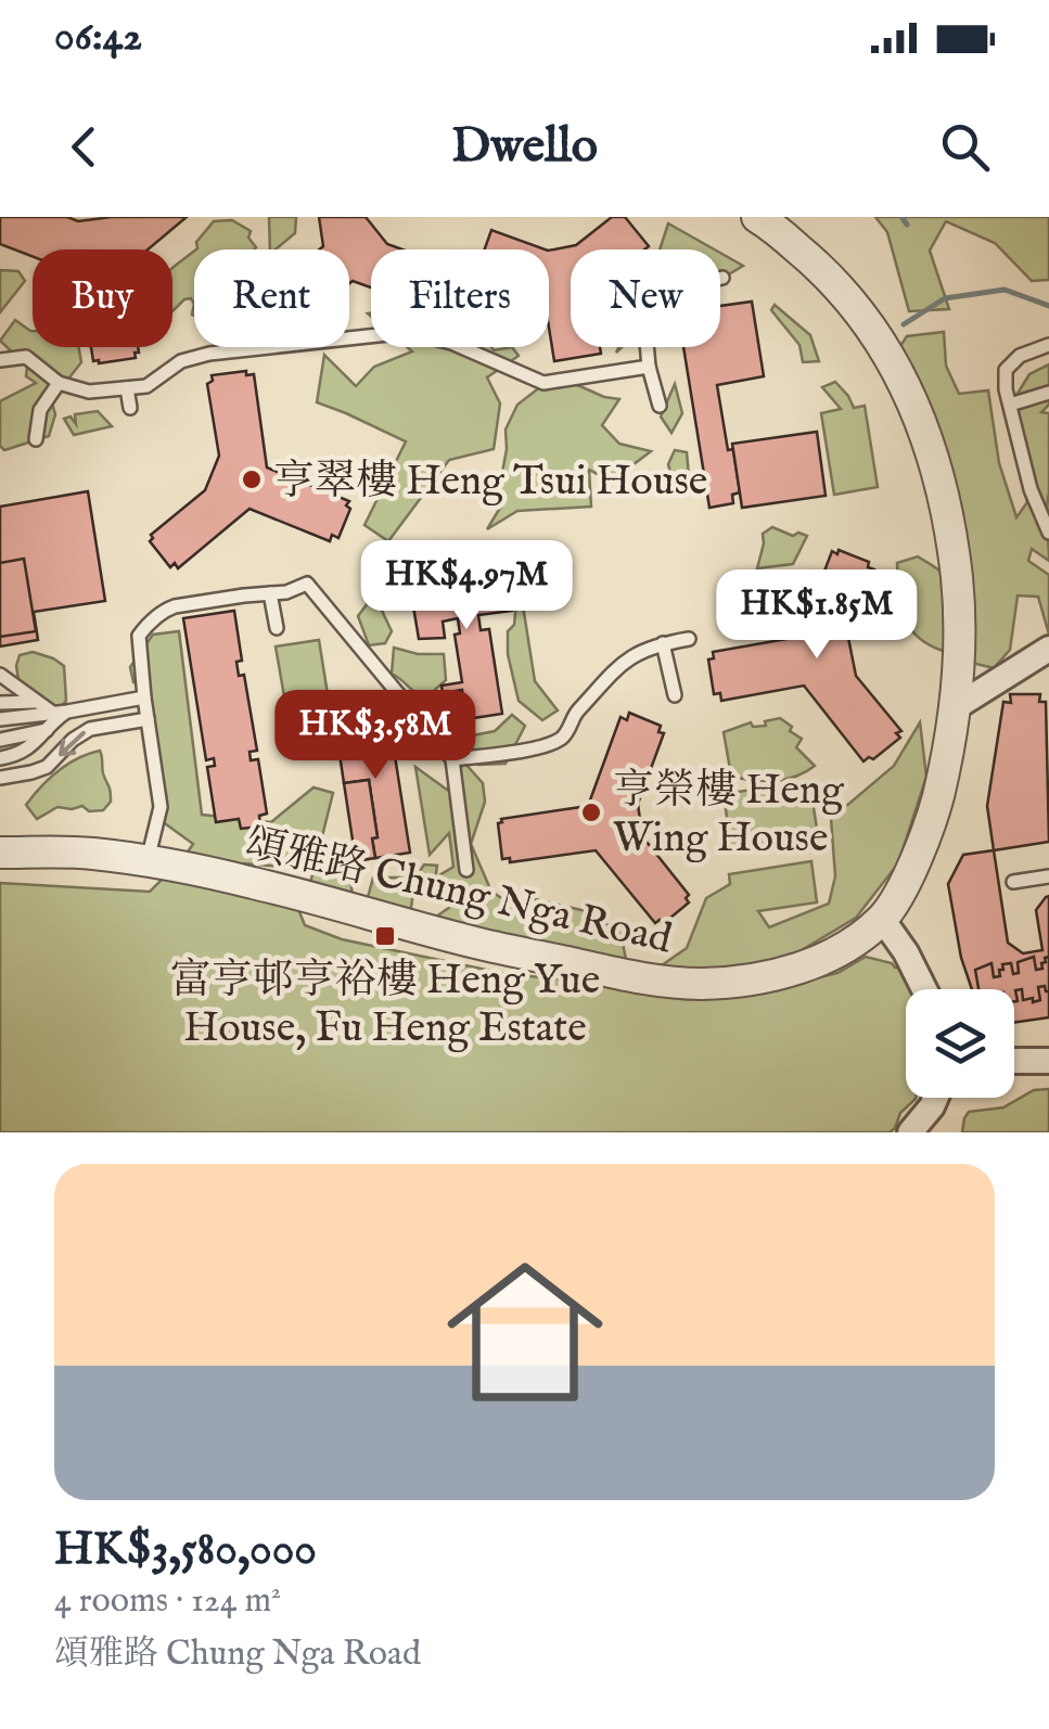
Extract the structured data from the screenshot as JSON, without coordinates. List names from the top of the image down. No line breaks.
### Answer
{"streets":{"street":["頌雅路 Chung Nga Road"]},"places":{"other":["亨翠樓 Heng Tsui House","亨榮樓 Heng Wing House"],"transit":["富亨邨亨裕樓 Heng Yue House, Fu Heng Estate"]},"page":{"status":"06:42","header":"Dwello","chip":["Buy","Rent","Filters","New"],"price":["HK$4.97M","HK$1.85M","HK$3.58M"],"list":[{"name":"HK$3,580,000","note":"4 rooms · 124 m² · 頌雅路 Chung Nga Road"}]}}
